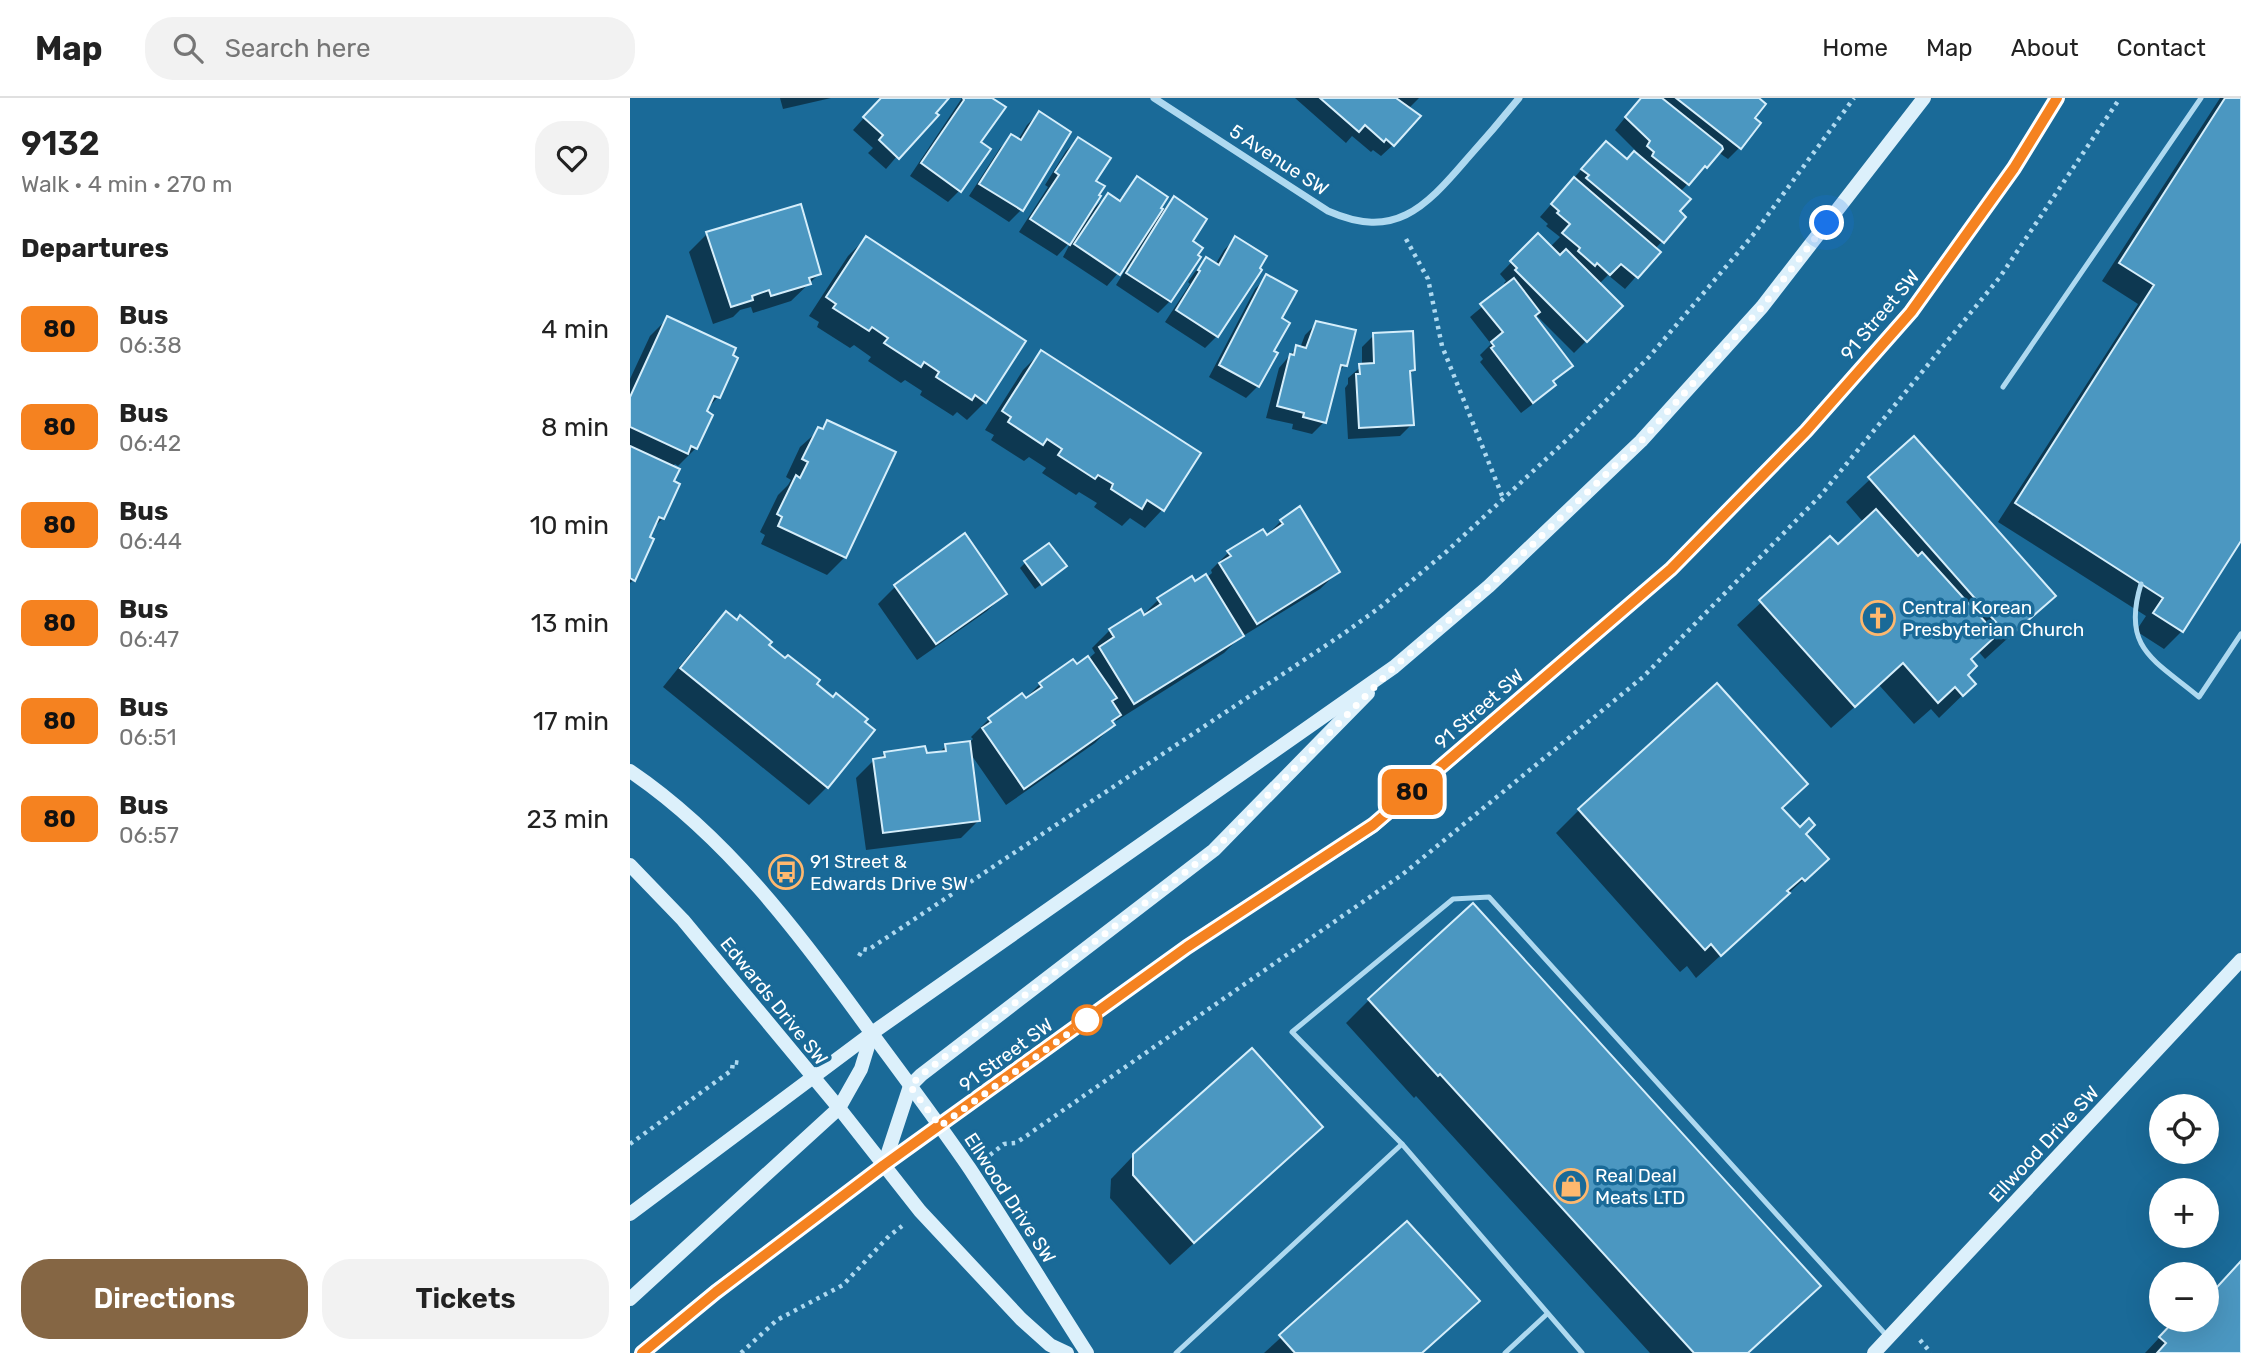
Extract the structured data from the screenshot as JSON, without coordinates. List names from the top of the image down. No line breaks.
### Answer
{"streets":{"main road":["91 Street SW","Edwards Drive SW","Ellwood Drive SW"],"street":["5 Avenue SW"]},"crossings":[["91 Street SW","Edwards Drive SW"],["91 Street SW","Ellwood Drive SW"]],"places":{"church":["Central Korean Presbyterian Church"],"bus stop":["91 Street & Edwards Drive SW"],"shop":["Real Deal Meats LTD"]},"lines":["bus line 80"],"page":{"header":"Map","search":"Search here","nav":["Home","Map","About","Contact"],"heading":[["9132","Walk · 4 min · 270 m"],"Departures"],"on_map":"80","list":[{"mark":"80","name":"Bus","note":"06:38","value":"4 min"},{"mark":"80","name":"Bus","note":"06:42","value":"8 min"},{"mark":"80","name":"Bus","note":"06:44","value":"10 min"},{"mark":"80","name":"Bus","note":"06:47","value":"13 min"},{"mark":"80","name":"Bus","note":"06:51","value":"17 min"},{"mark":"80","name":"Bus","note":"06:57","value":"23 min"}],"map_buttons":["+","−"],"buttons":["Directions","Tickets"]}}
